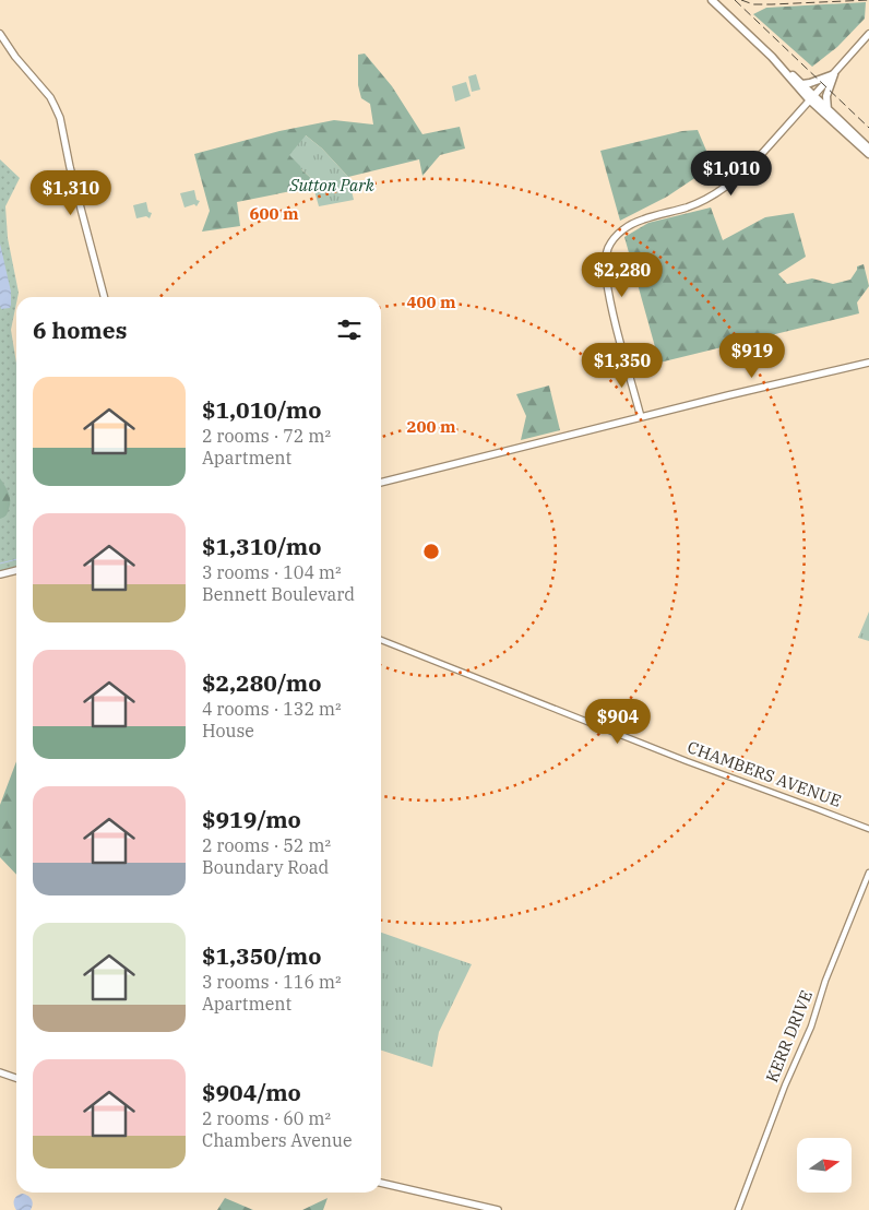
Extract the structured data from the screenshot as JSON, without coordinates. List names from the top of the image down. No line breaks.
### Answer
{"streets":{"street":["CHAMBERS AVENUE","KERR DRIVE"]},"parks":["Sutton Park"],"north":"right","page":{"price":["$1,010","$1,310","$2,280","$919","$1,350","$904"],"heading":"6 homes","list":[{"name":"$1,010/mo","note":"2 rooms · 72 m² · Apartment"},{"name":"$1,310/mo","note":"3 rooms · 104 m² · Bennett Boulevard"},{"name":"$2,280/mo","note":"4 rooms · 132 m² · House"},{"name":"$919/mo","note":"2 rooms · 52 m² · Boundary Road"},{"name":"$1,350/mo","note":"3 rooms · 116 m² · Apartment"},{"name":"$904/mo","note":"2 rooms · 60 m² · Chambers Avenue"}]},"rings":["600 m","400 m","200 m"]}
